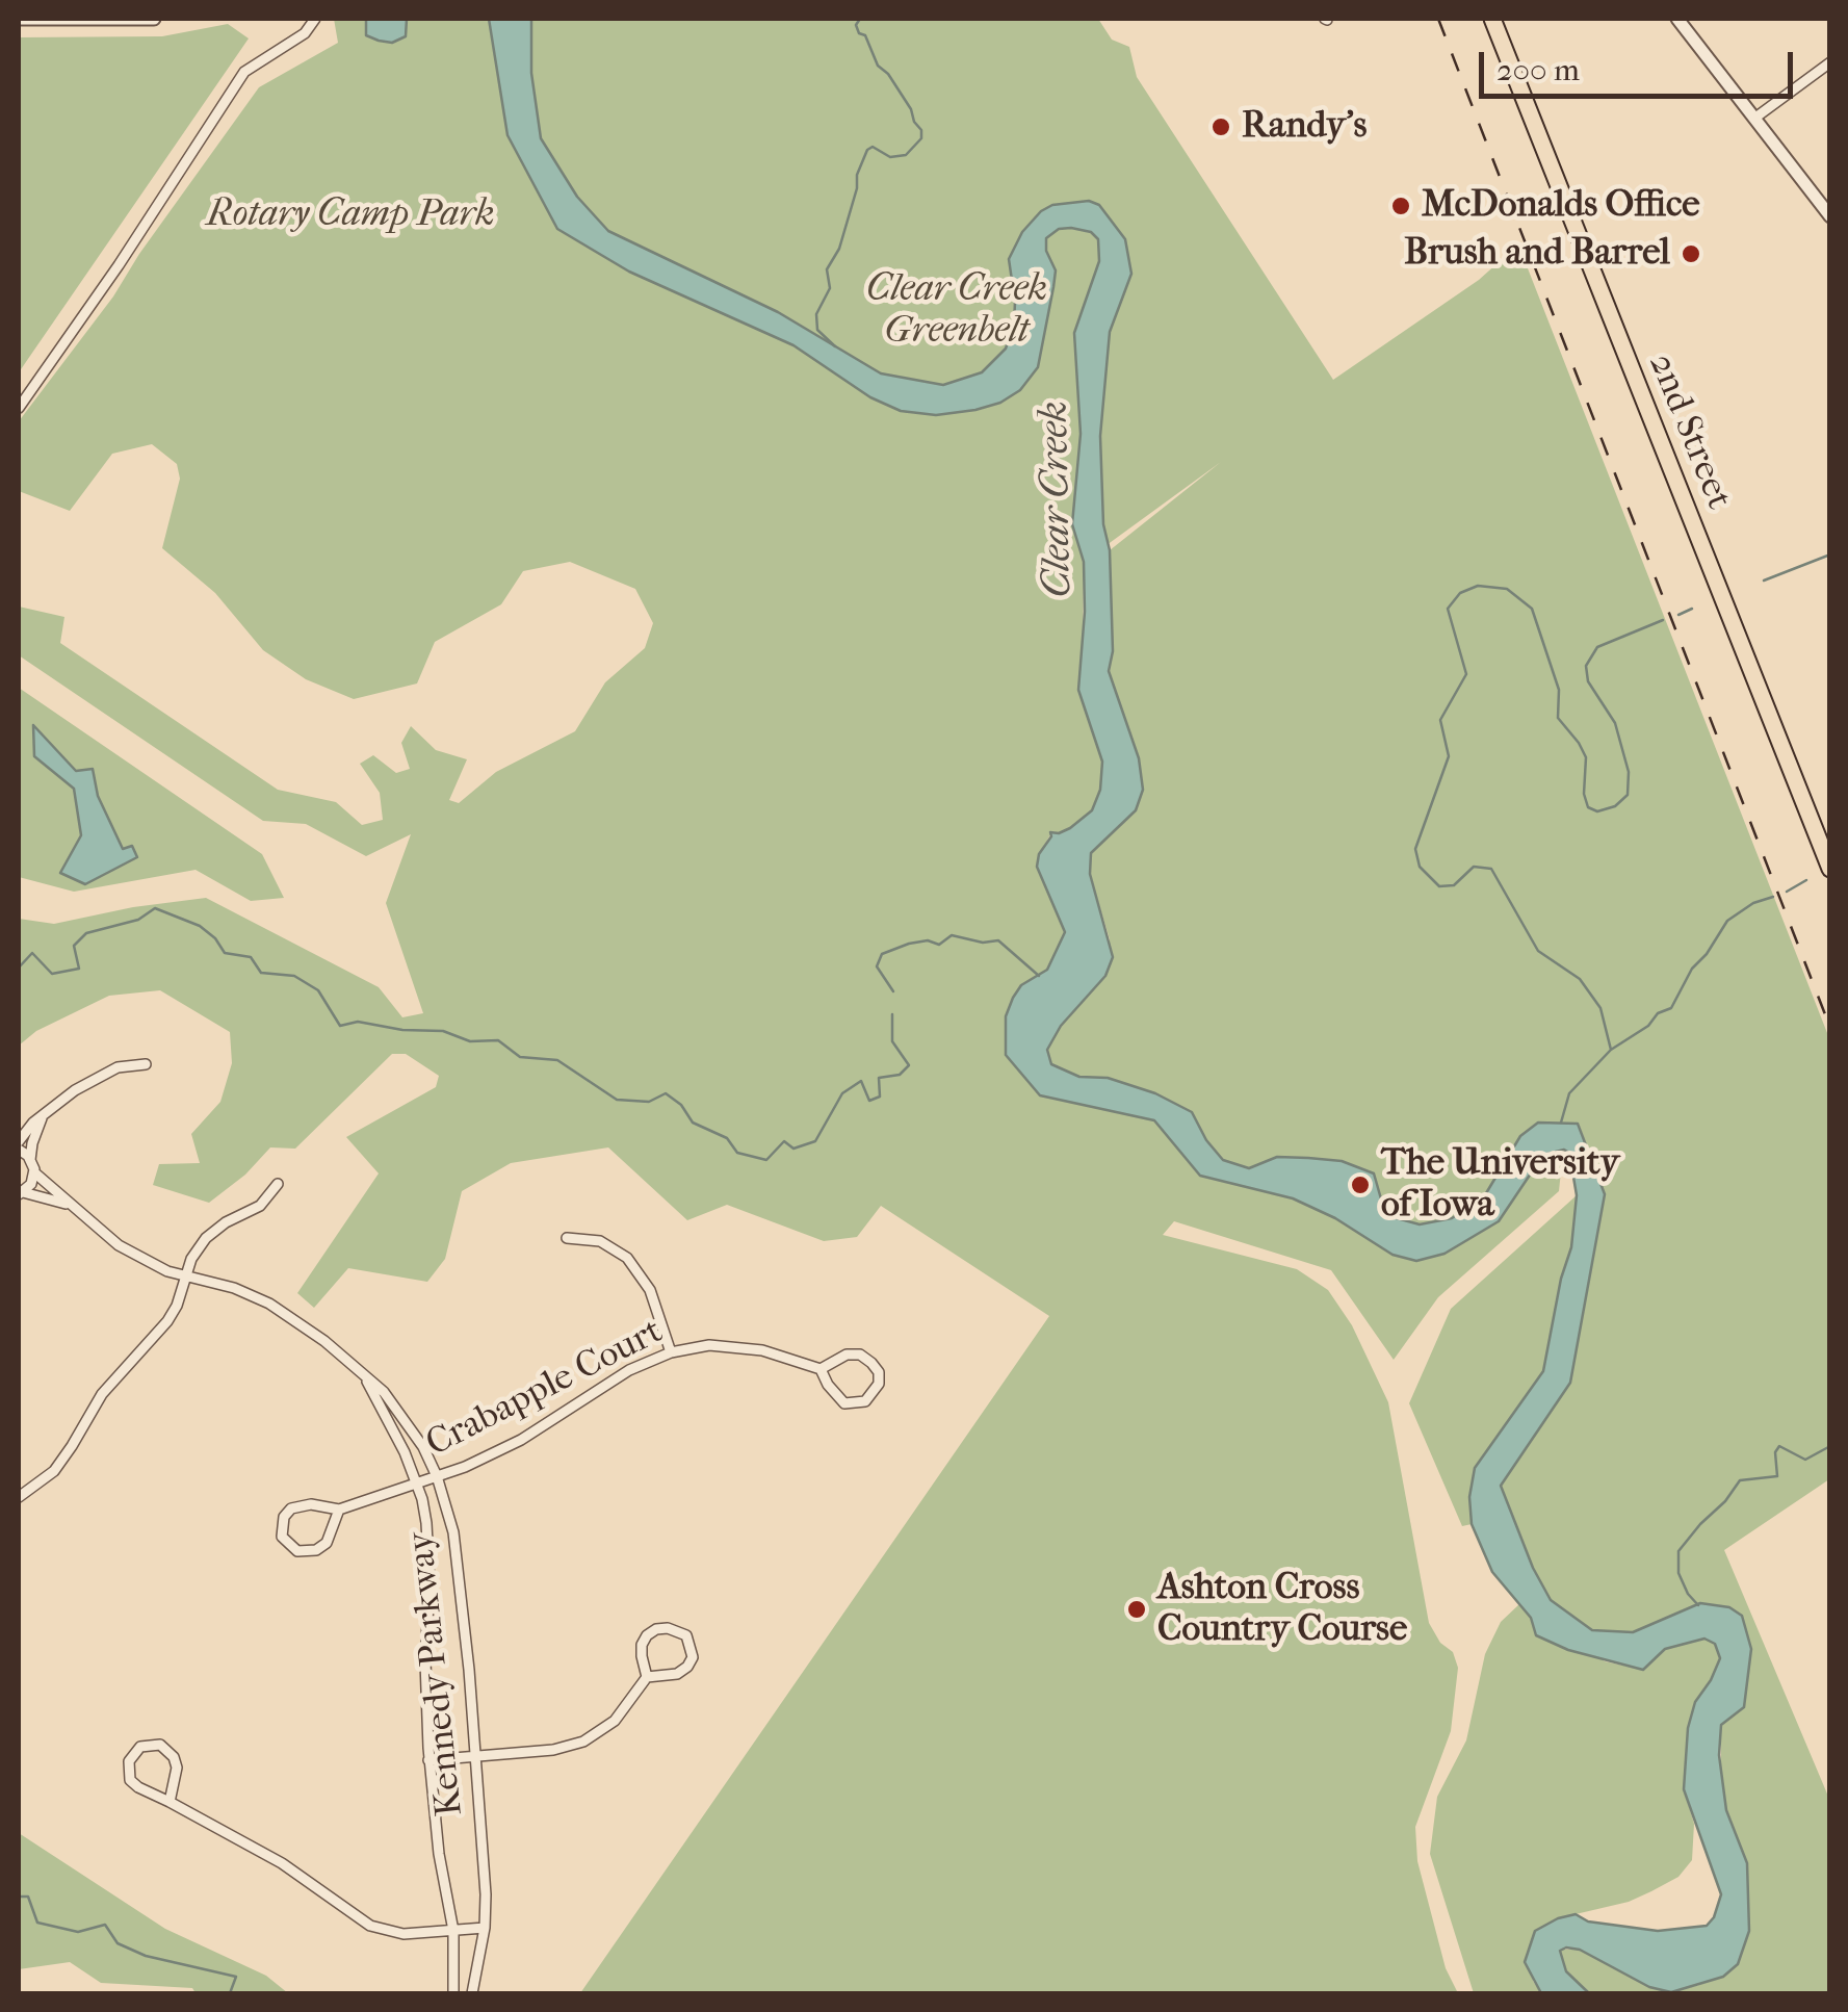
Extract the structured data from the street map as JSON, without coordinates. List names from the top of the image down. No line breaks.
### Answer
{"streets":{"main road":["2nd Street"],"street":["Crabapple Court","Kennedy Parkway"]},"crossings":[["Crabapple Court","Kennedy Parkway"]],"water":["Clear Creek"],"parks":["Rotary Camp Park","Clear Creek Greenbelt"],"places":["Randy's","McDonalds Office","Brush and Barrel","The University of Iowa","Ashton Cross Country Course"],"scale_bar":"200 m"}
